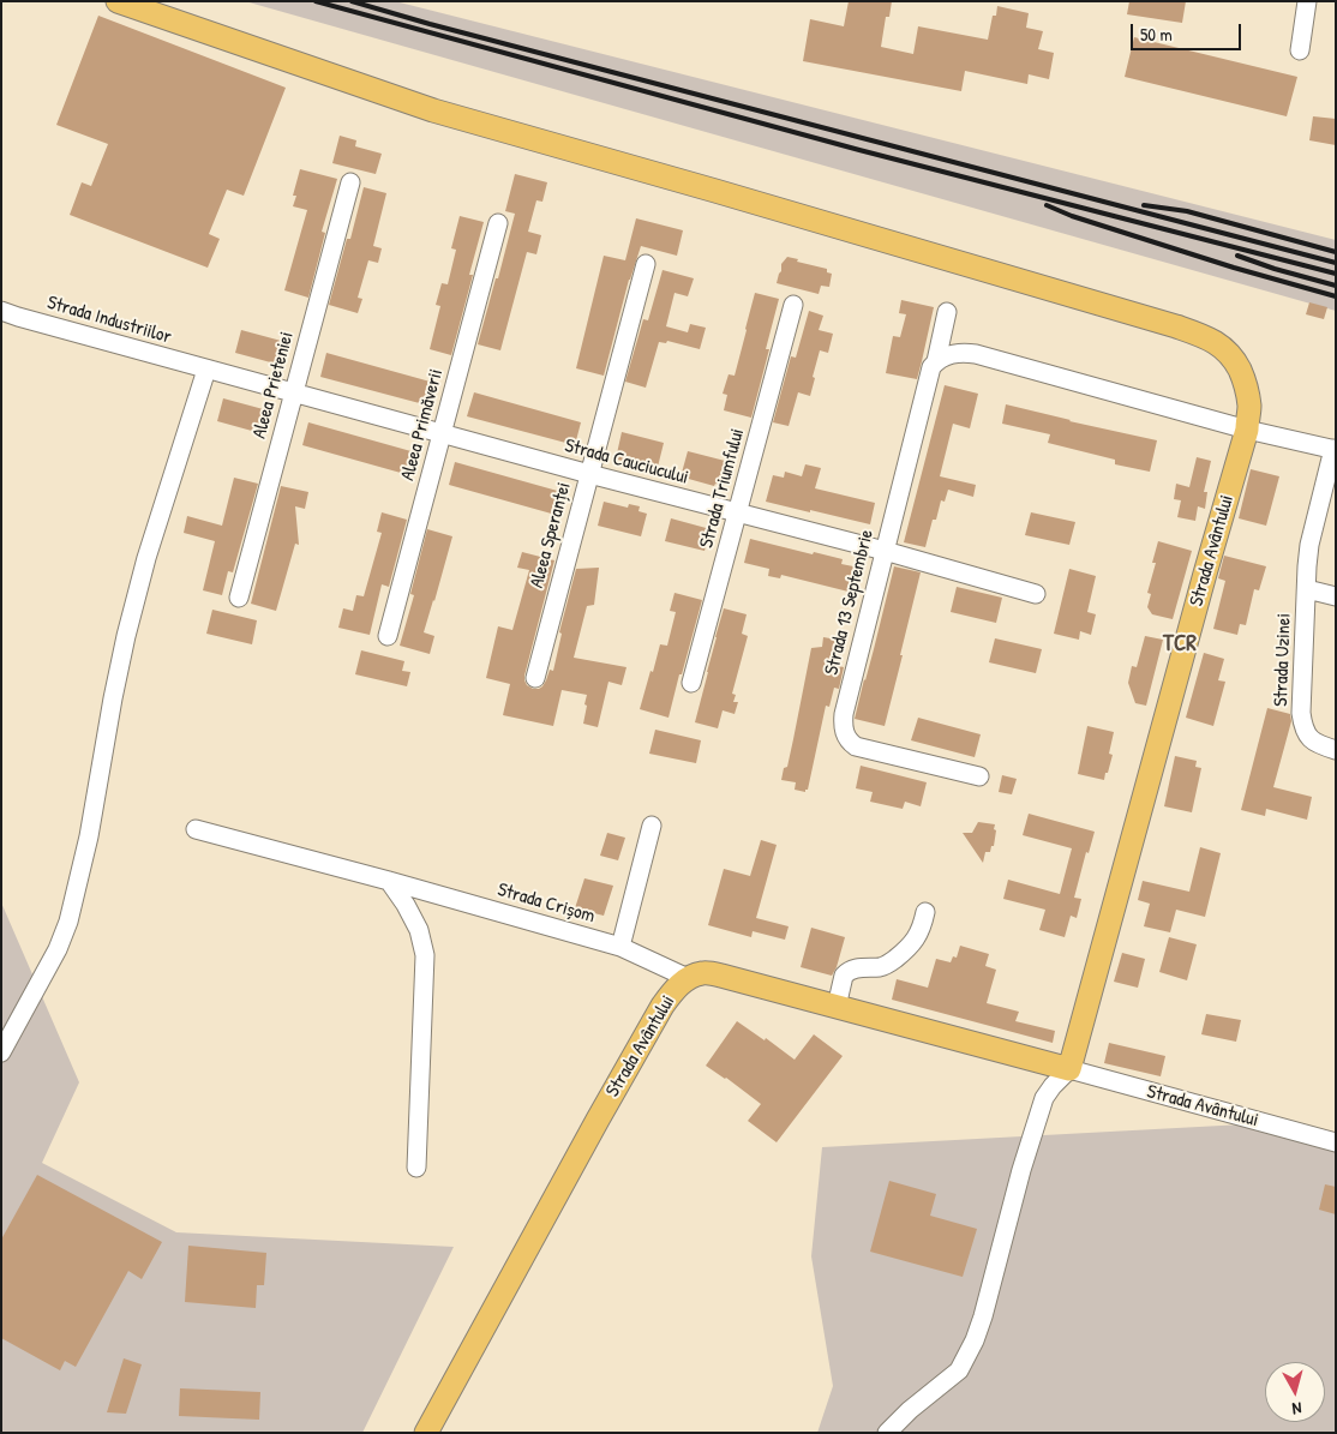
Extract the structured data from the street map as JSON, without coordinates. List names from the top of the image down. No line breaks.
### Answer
{"streets":{"main road":["Strada Avântului"],"street":["Strada Industriilor","Aleea Prieteniei","Aleea Primăverii","Strada Cauciucului","Strada Triumfului","Aleea Speranței","Strada 13 Septembrie","Strada Uzinei","Strada Crișom"]},"crossings":[["Strada Industriilor","Strada Cauciucului"],["Aleea Prieteniei","Strada Cauciucului"],["Aleea Primăverii","Strada Cauciucului"],["Strada Cauciucului","Strada Triumfului"],["Strada Cauciucului","Aleea Speranței"],["Strada Cauciucului","Strada 13 Septembrie"],["Strada Avântului","Strada Uzinei"],["Strada Avântului","Strada Crișom"]],"districts":["TCR"],"scale_bar":"50 m","north":"bottom"}
